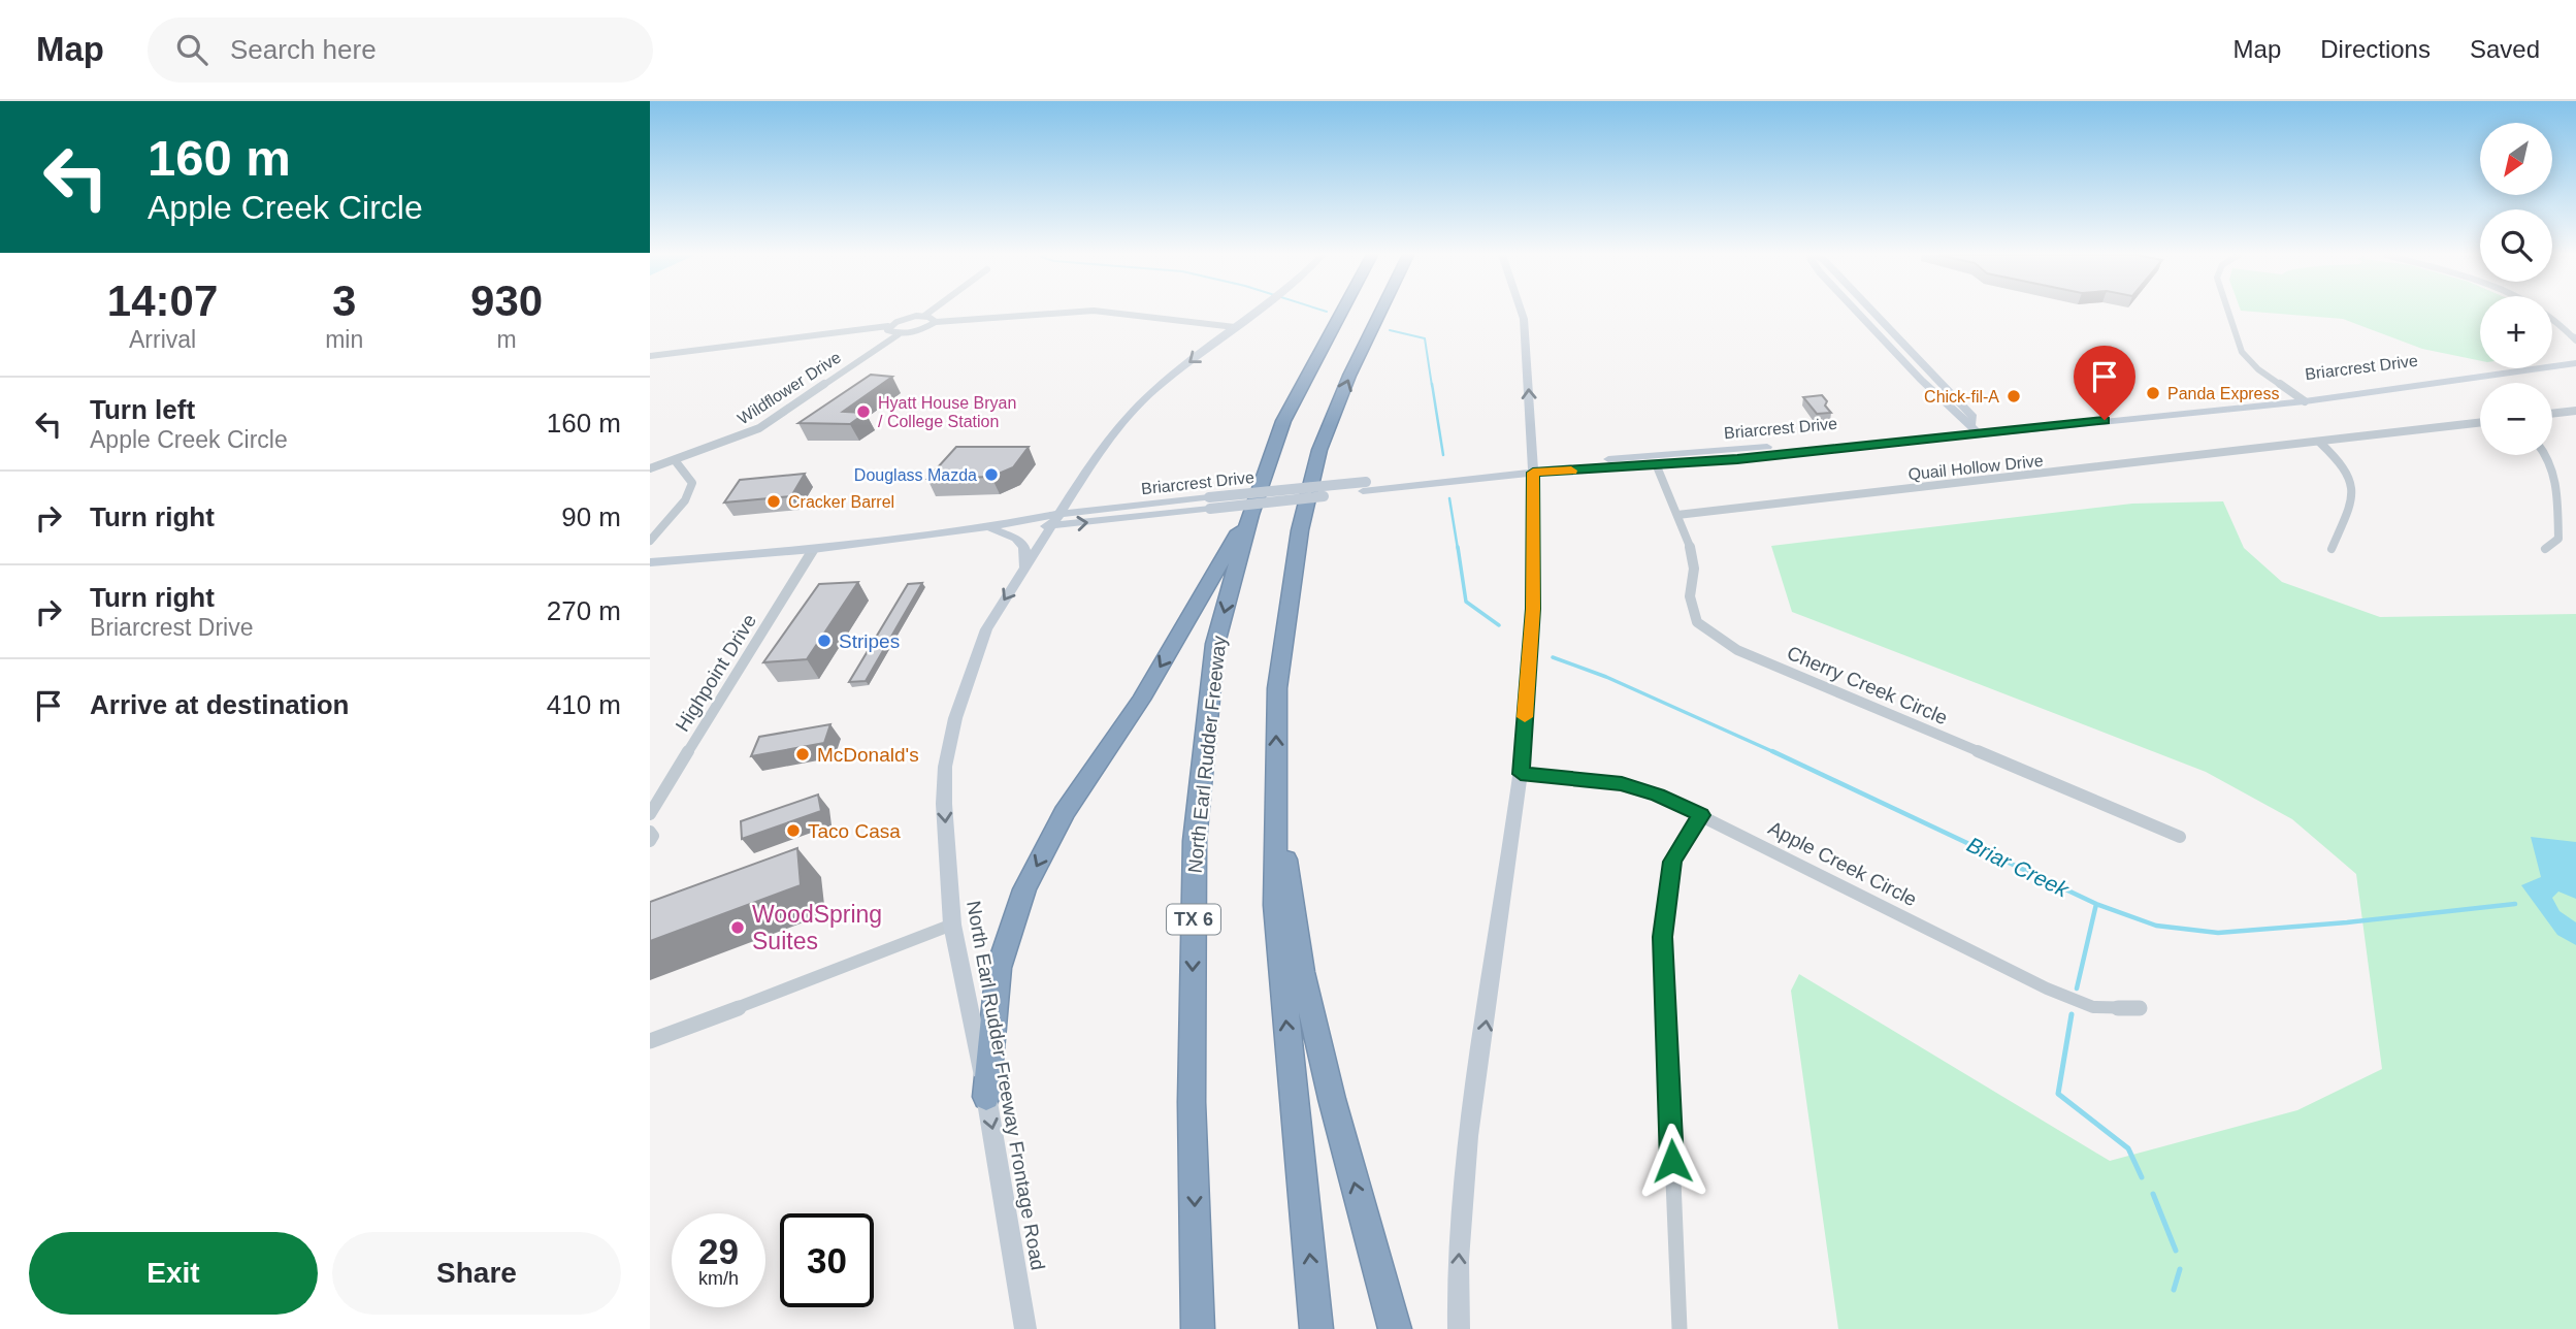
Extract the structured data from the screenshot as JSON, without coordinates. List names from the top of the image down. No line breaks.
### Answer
{"streets":{"highway":["North Earl Rudder Freeway","TX 6"],"main road":["Briarcrest Drive","North Earl Rudder Freeway Frontage Road"],"street":["Wildflower Drive","Quail Hollow Drive","Highpoint Drive","Cherry Creek Circle","Apple Creek Circle"]},"crossings":[["Briarcrest Drive","Highpoint Drive"],["Briarcrest Drive","Cherry Creek Circle"],["Briarcrest Drive","North Earl Rudder Freeway Frontage Road"],["Wildflower Drive","North Earl Rudder Freeway Frontage Road"],["Quail Hollow Drive","Cherry Creek Circle"]],"one_way":["North Earl Rudder Freeway Frontage Road"],"water":["Briar Creek"],"places":["Panda Express","Chick-fil-A","Hyatt House Bryan / College Station","Douglass Mazda","Cracker Barrel","Stripes","McDonald's","Taco Casa","WoodSpring Suites"],"north":"bottom left","page":{"header":"Map","search":"Search here","nav":["Map","Directions","Saved"],"turn":["160 m","Apple Creek Circle"],"map_buttons":["+","−"],"eta":["14:07","Arrival","3","min","930","m"],"list":[{"name":"Turn left","note":"Apple Creek Circle","value":"160 m"},{"name":"Turn right","value":"90 m"},{"name":"Turn right","note":"Briarcrest Drive","value":"270 m"},{"name":"Arrive at destination","value":"410 m"}],"speed":"29 km/h","limit":"30","buttons":["Exit","Share"]}}
